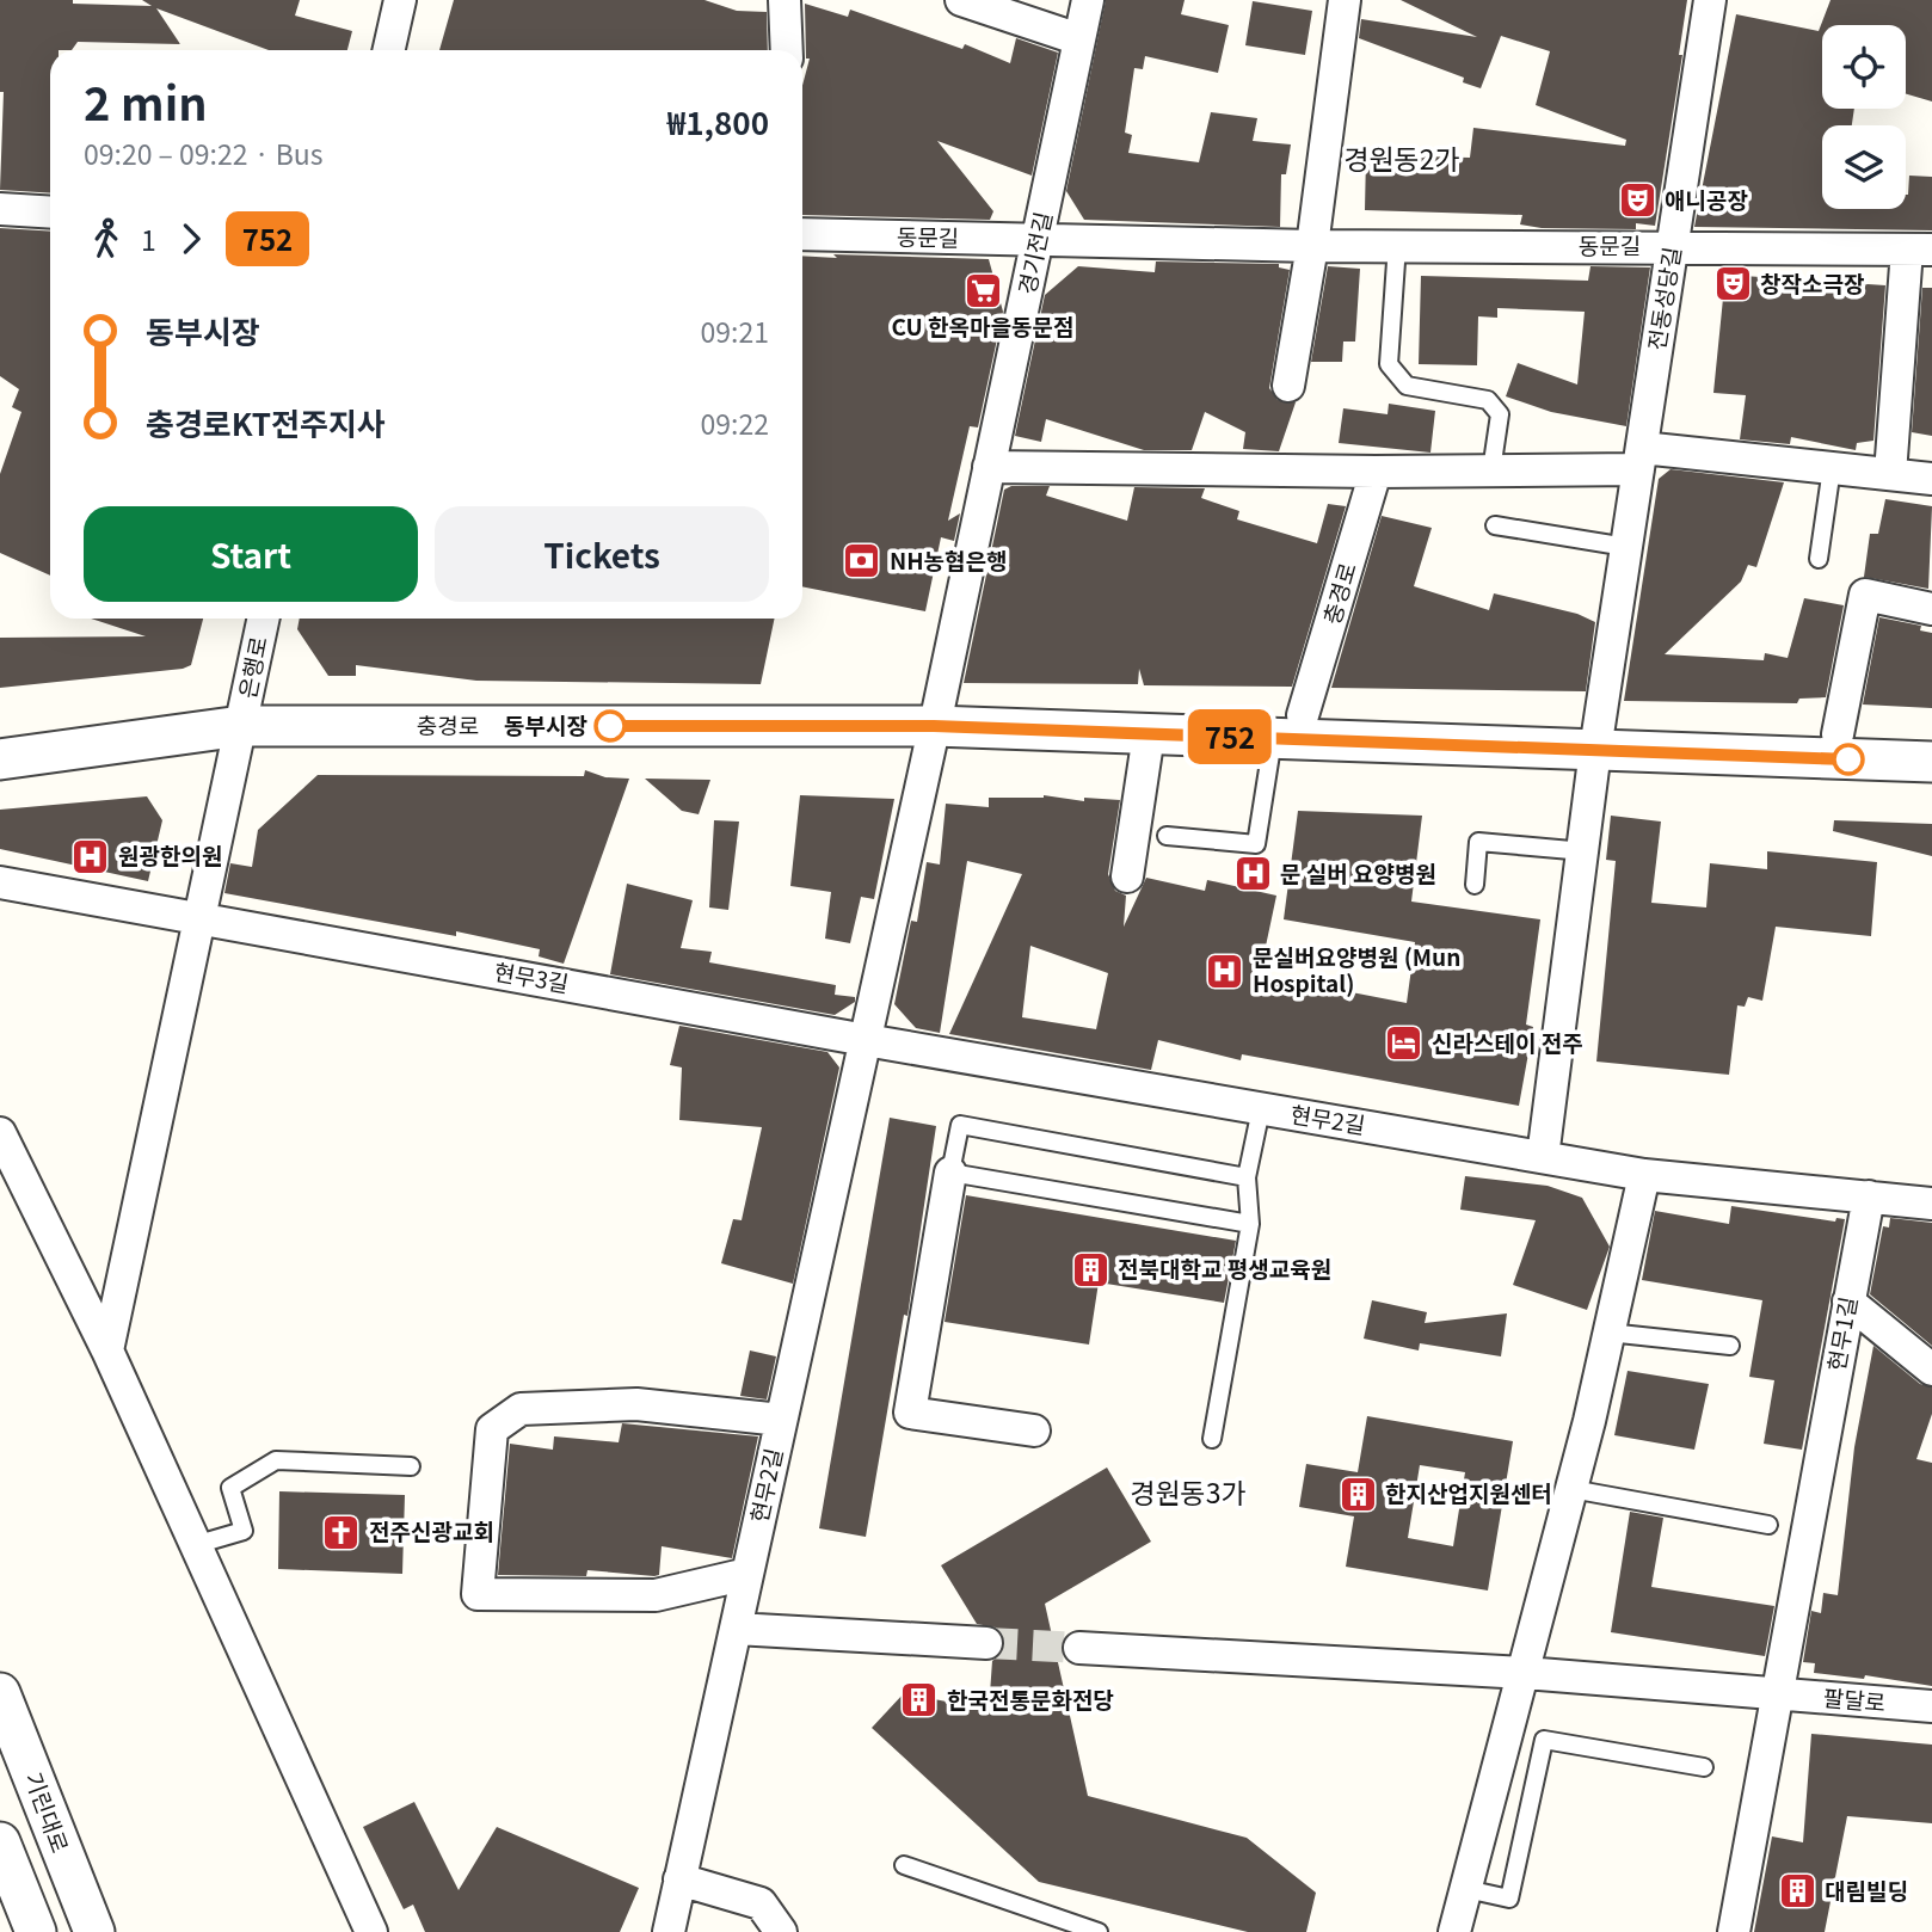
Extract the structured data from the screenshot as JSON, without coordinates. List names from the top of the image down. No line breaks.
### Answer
{"streets":{"street":["동문길","경기전길","전동성당길","충경로","은행로","현무3길","현무2길","현무1길","팔달로","기린대로"]},"crossings":[["동문길","경기전길"],["동문길","전동성당길"],["경기전길","충경로"],["경기전길","현무2길"],["전동성당길","충경로"],["충경로","은행로"],["충경로","현무2길"],["현무3길","현무2길"],["현무1길","팔달로"]],"districts":["경원동2가","경원동3가"],"places":{"theatre":["애니공장","창작소극장"],"supermarket":["CU 한옥마을동문점"],"bank":["NH농협은행"],"other":["동부시장"],"hospital":["원광한의원","문 실버 요양병원","문실버요양병원 (Mun Hospital)"],"hotel":["신라스테이 전주"],"building":["전북대학교 평생교육원","한지산업지원센터","한국전통문화전당","대림빌딩"],"church":["전주신광교회"]},"lines":["bus line 752"],"page":{"on_map":"752","heading":["2 min","09:20 – 09:22 · Bus","₩1,800"],"legs":["1","752"],"list":[{"name":"동부시장","value":"09:21"},{"name":"충경로KT전주지사","value":"09:22"}],"buttons":["Start","Tickets"]}}
